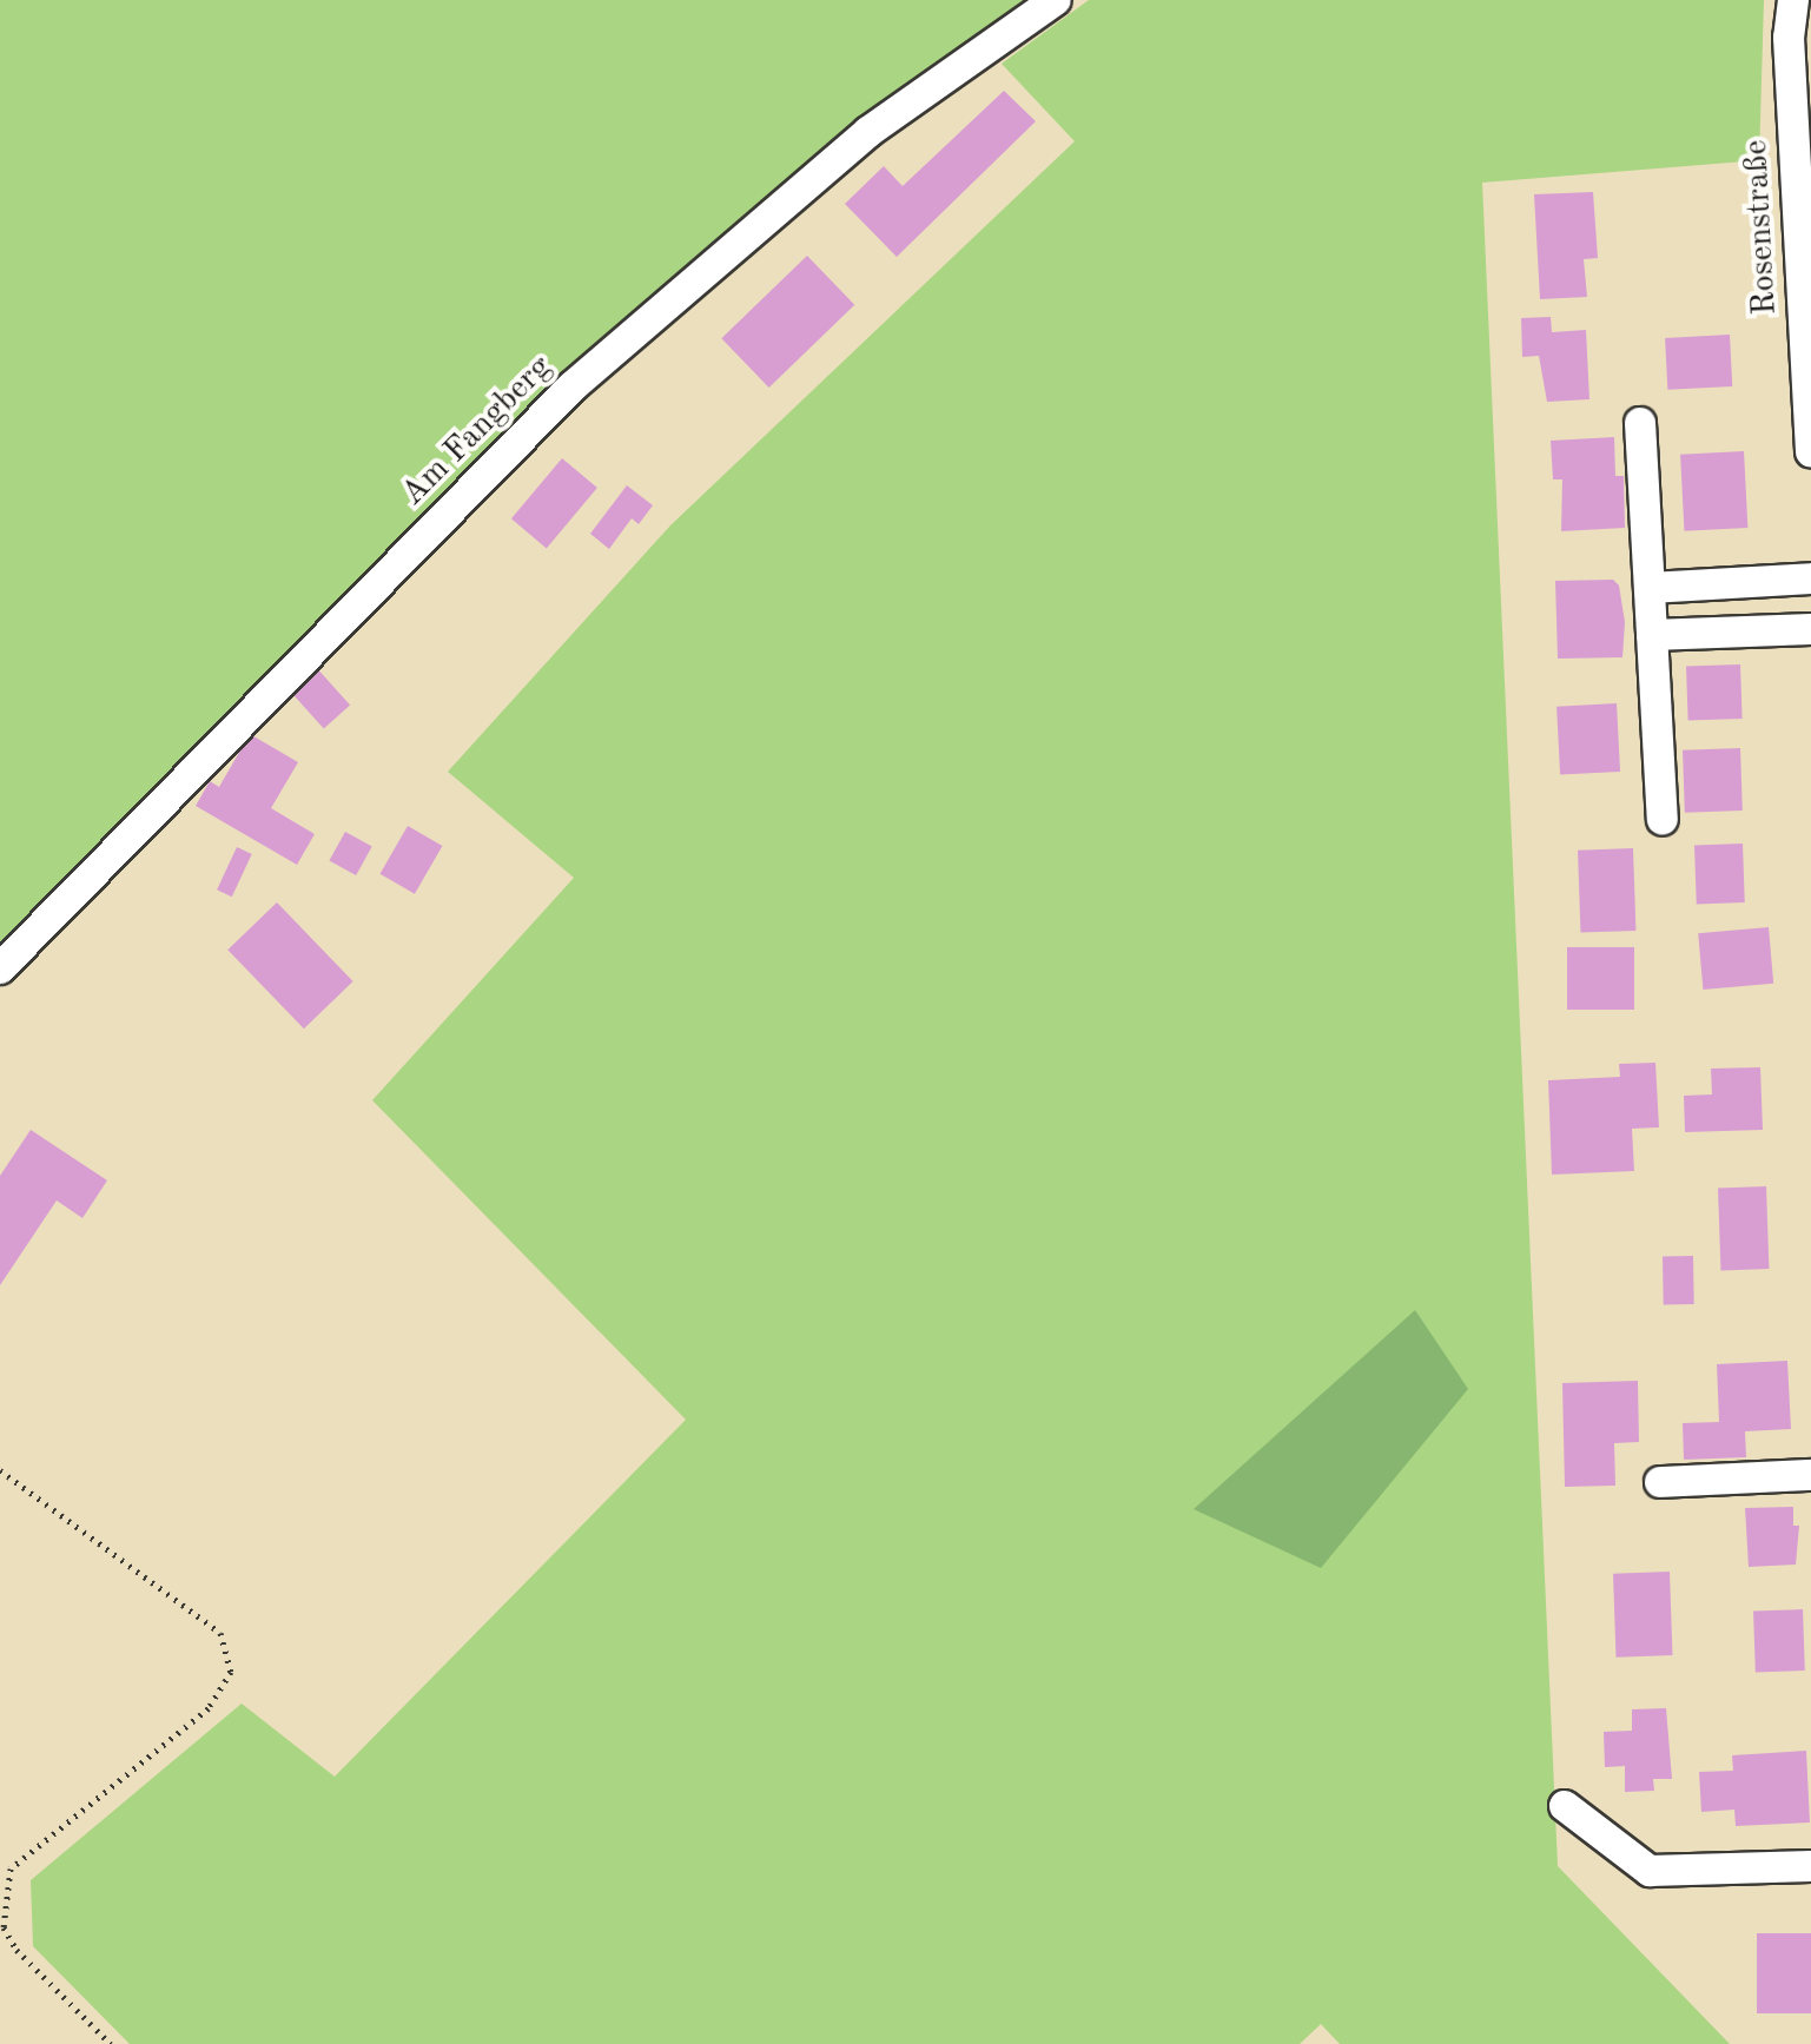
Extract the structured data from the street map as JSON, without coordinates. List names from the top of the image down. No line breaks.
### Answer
{"streets":{"street":["Rosenstraße","Am Fangberg"]}}
